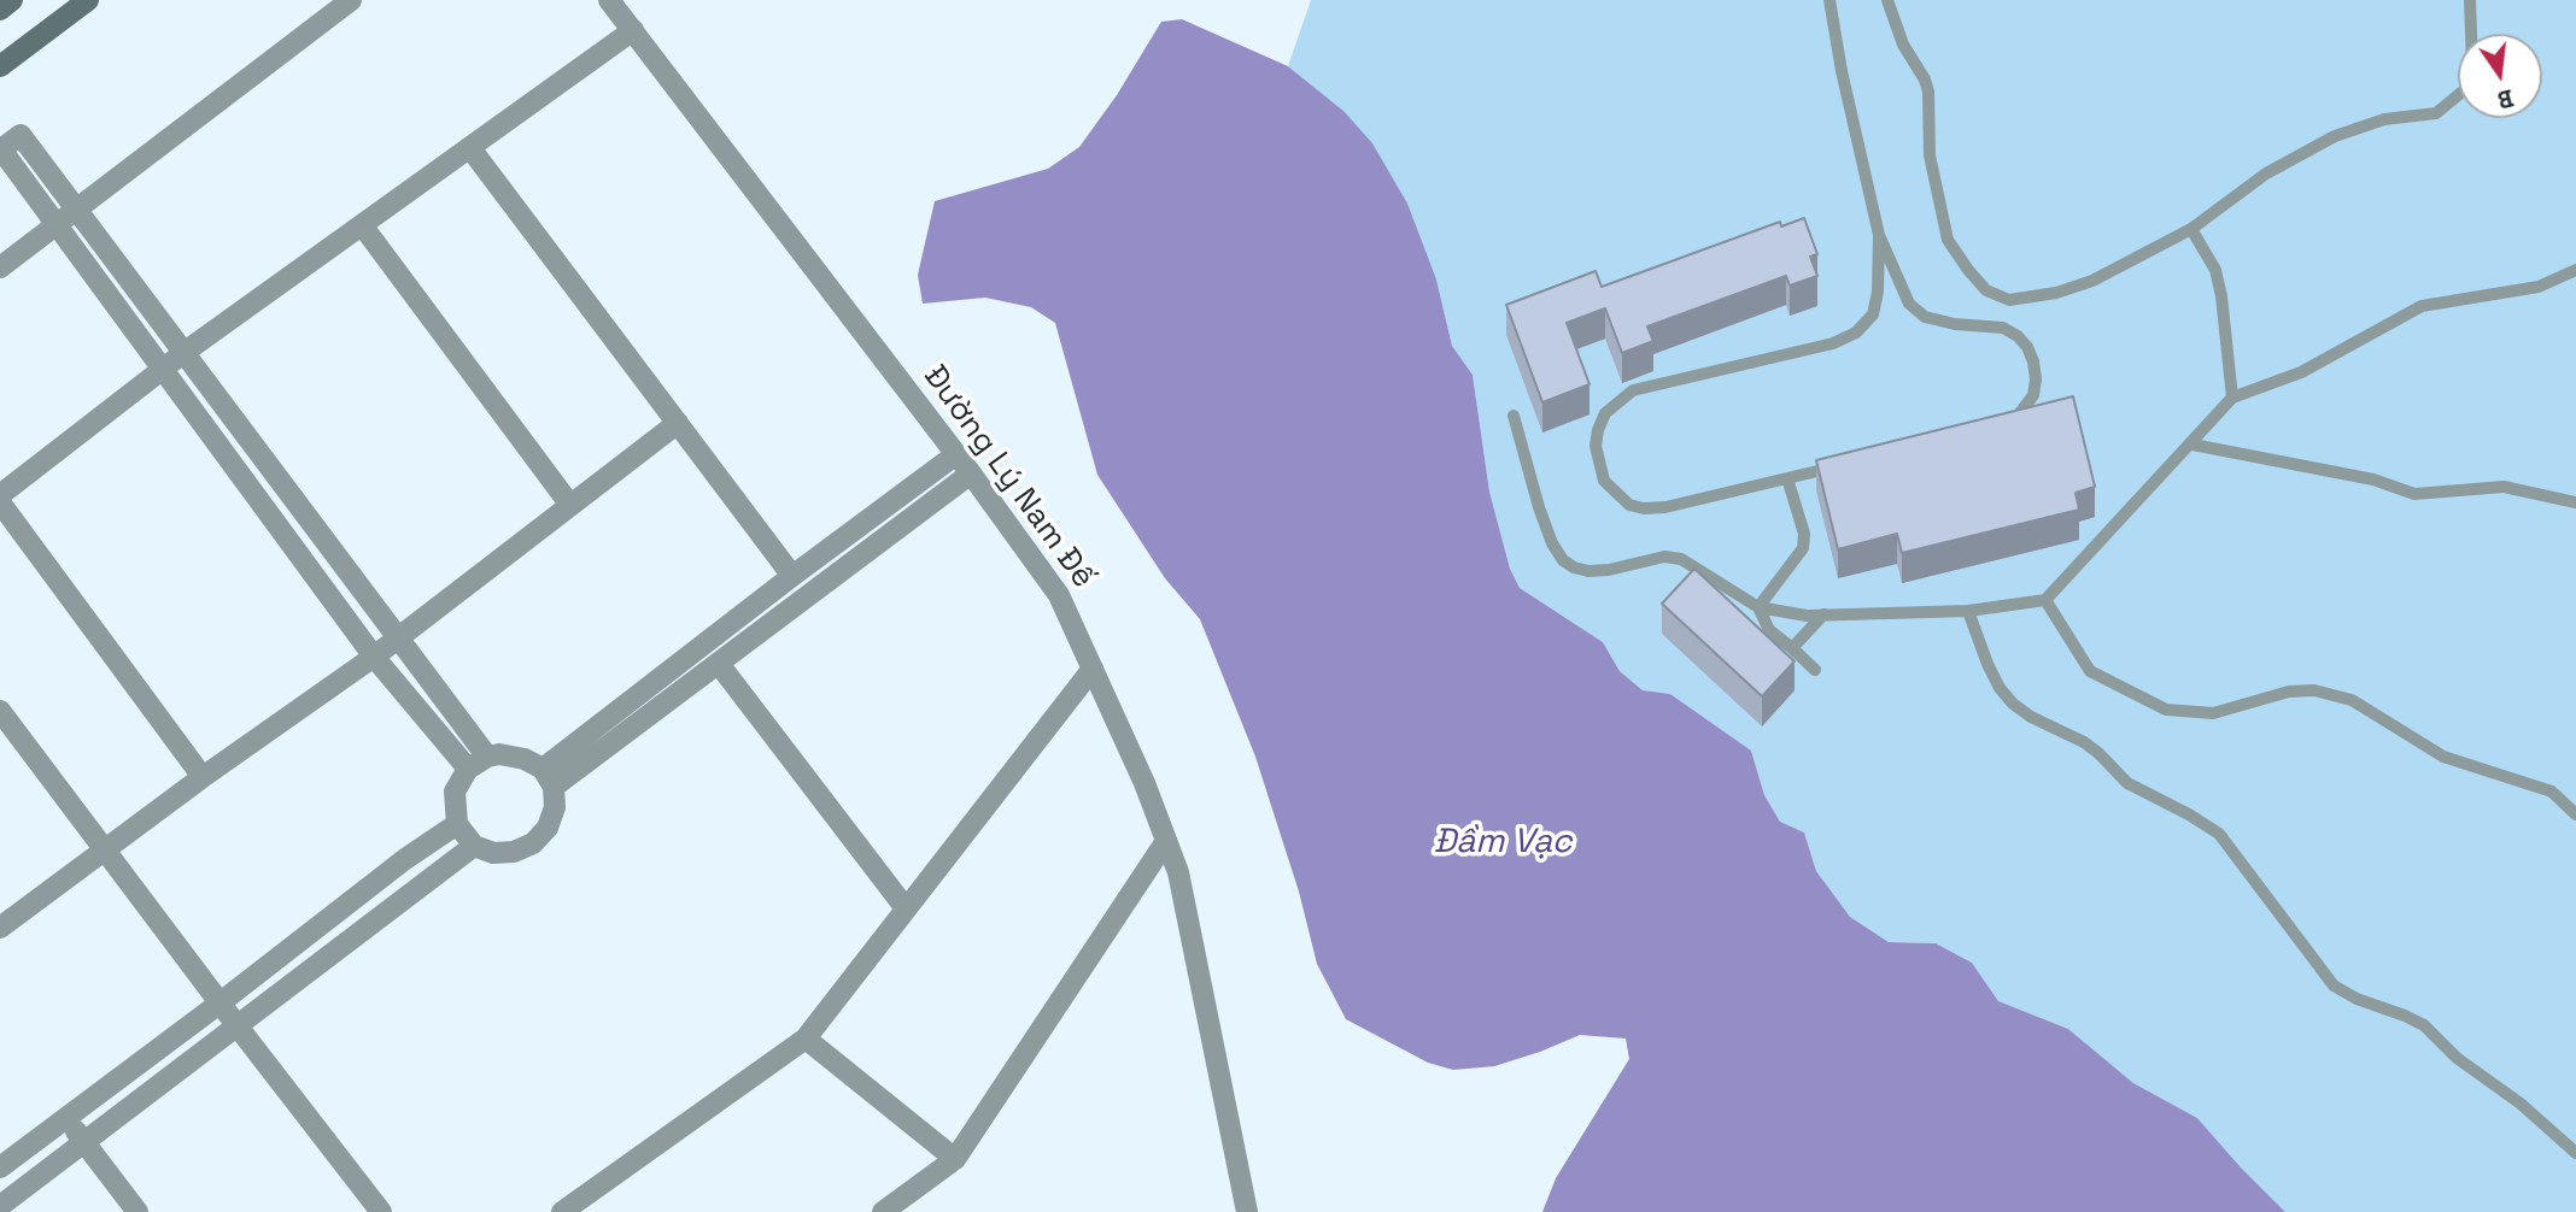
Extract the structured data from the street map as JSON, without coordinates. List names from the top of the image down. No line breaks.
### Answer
{"streets":{"street":["Đường Lý Nam Đế"]},"water":["Đầm Vạc"],"north":"bottom"}
